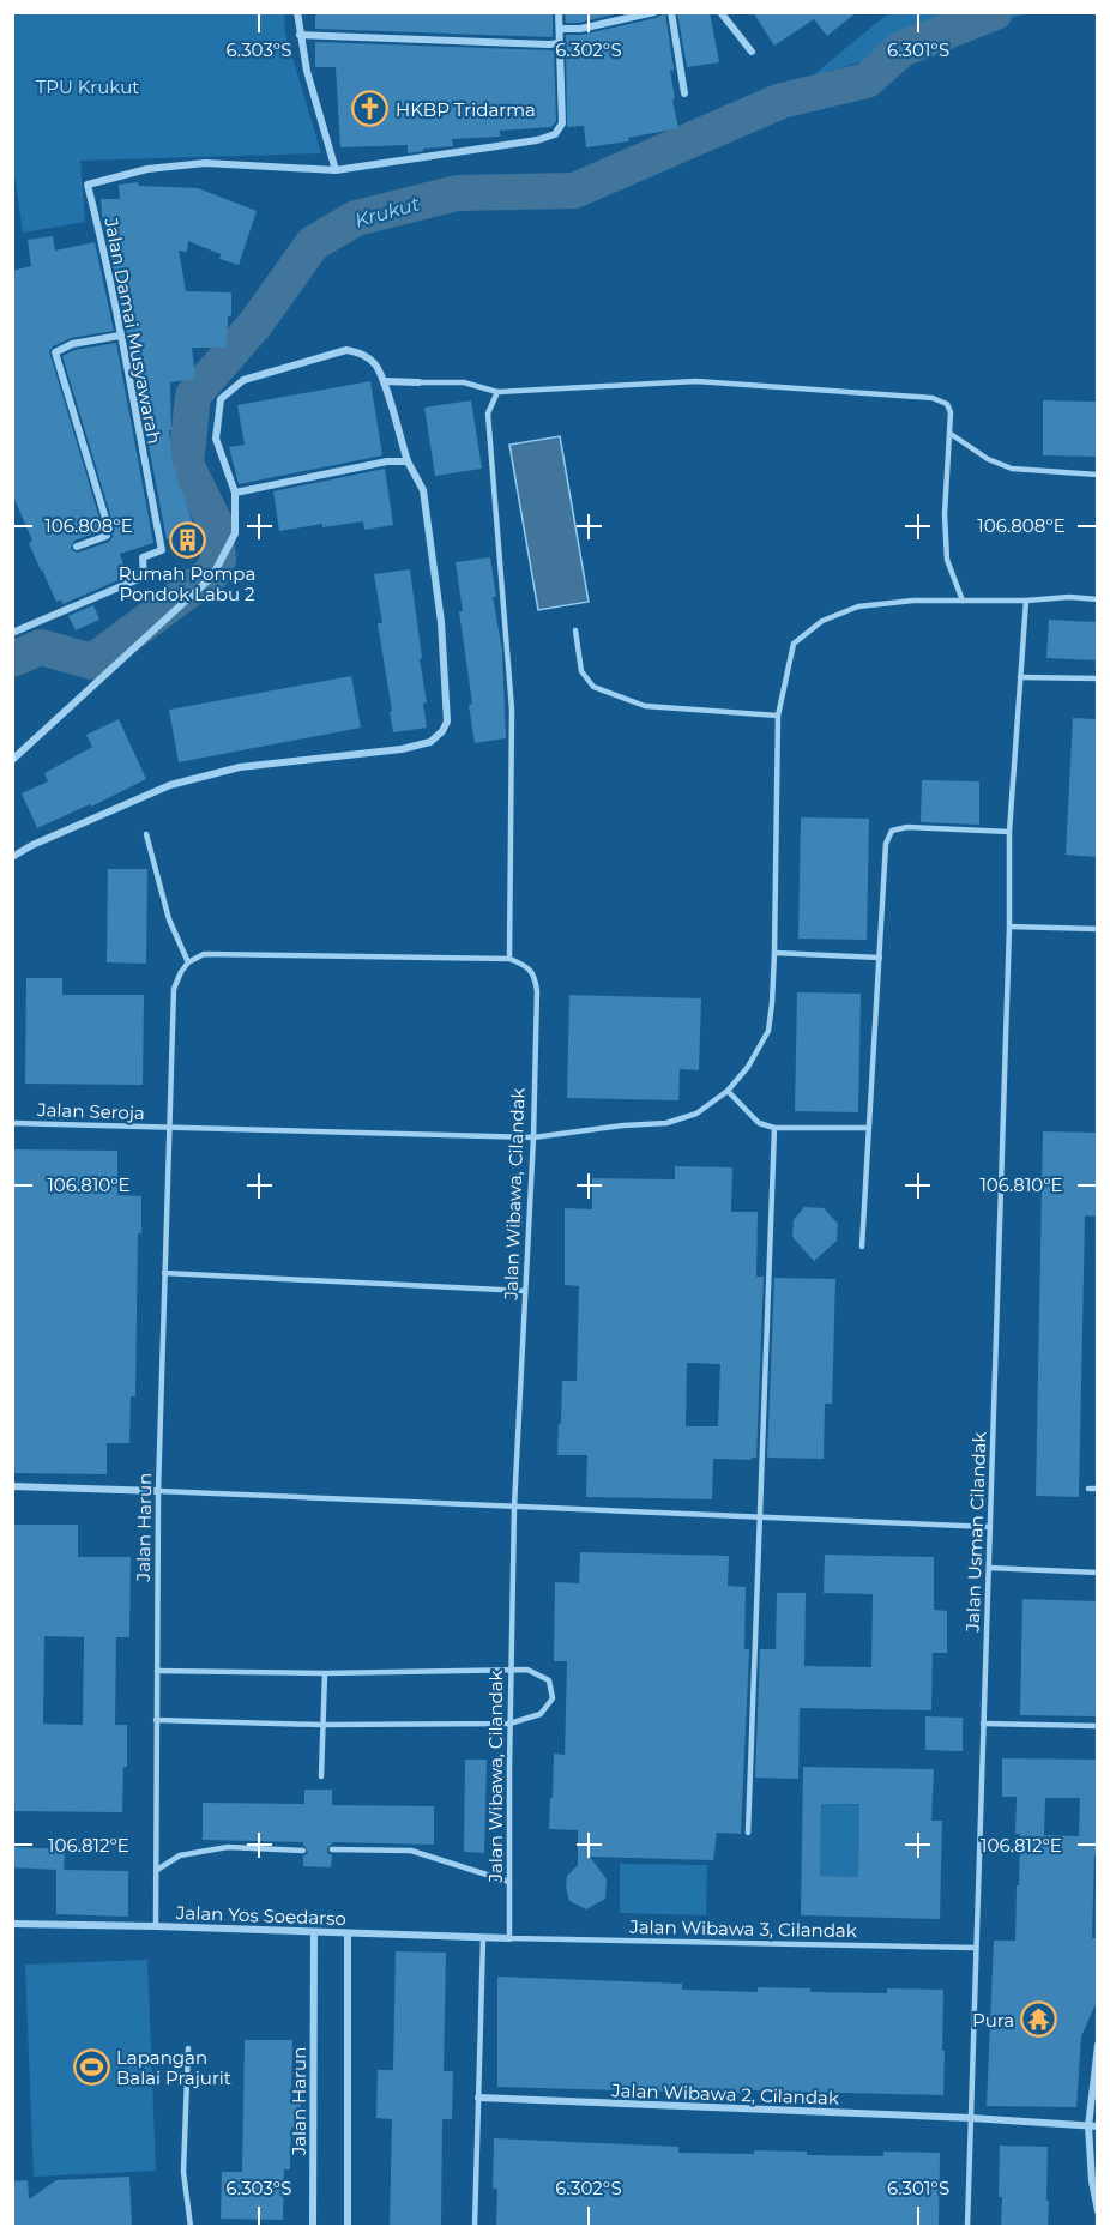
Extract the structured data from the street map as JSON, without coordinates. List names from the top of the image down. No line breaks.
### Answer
{"streets":{"street":["Jalan Damai Musyawarah","Jalan Harun","Jalan Yos Soedarso","Jalan Wibawa 2, Cilandak"],"lane":["Jalan Seroja","Jalan Wibawa, Cilandak","Jalan Usman Cilandak","Jalan Wibawa 3, Cilandak"]},"crossings":[["Jalan Seroja","Jalan Wibawa, Cilandak"],["Jalan Seroja","Jalan Harun"],["Jalan Seroja","Jalan Usman Cilandak"],["Jalan Wibawa, Cilandak","Jalan Yos Soedarso"],["Jalan Wibawa, Cilandak","Jalan Wibawa 3, Cilandak"],["Jalan Harun","Jalan Yos Soedarso"],["Jalan Usman Cilandak","Jalan Wibawa 3, Cilandak"],["Jalan Usman Cilandak","Jalan Wibawa 2, Cilandak"],["Jalan Yos Soedarso","Jalan Wibawa 3, Cilandak"]],"water":["Krukut"],"parks":["TPU Krukut"],"places":{"church":["HKBP Tridarma"],"building":["Rumah Pompa Pondok Labu 2"],"temple":["Pura"],"sports":["Lapangan Balai Prajurit"]},"coordinates":["6.303°S","6.302°S","6.301°S","106.808°E","106.810°E","106.812°E"]}
